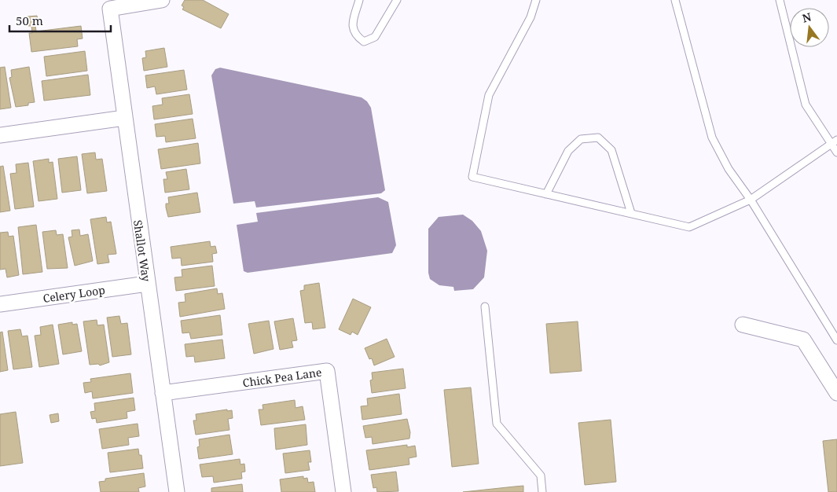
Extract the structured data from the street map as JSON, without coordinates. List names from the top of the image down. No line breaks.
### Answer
{"streets":{"street":["Shallot Way","Celery Loop","Chick Pea Lane"]},"crossings":[["Shallot Way","Celery Loop"],["Shallot Way","Chick Pea Lane"]],"scale_bar":"50 m","north":"top"}
